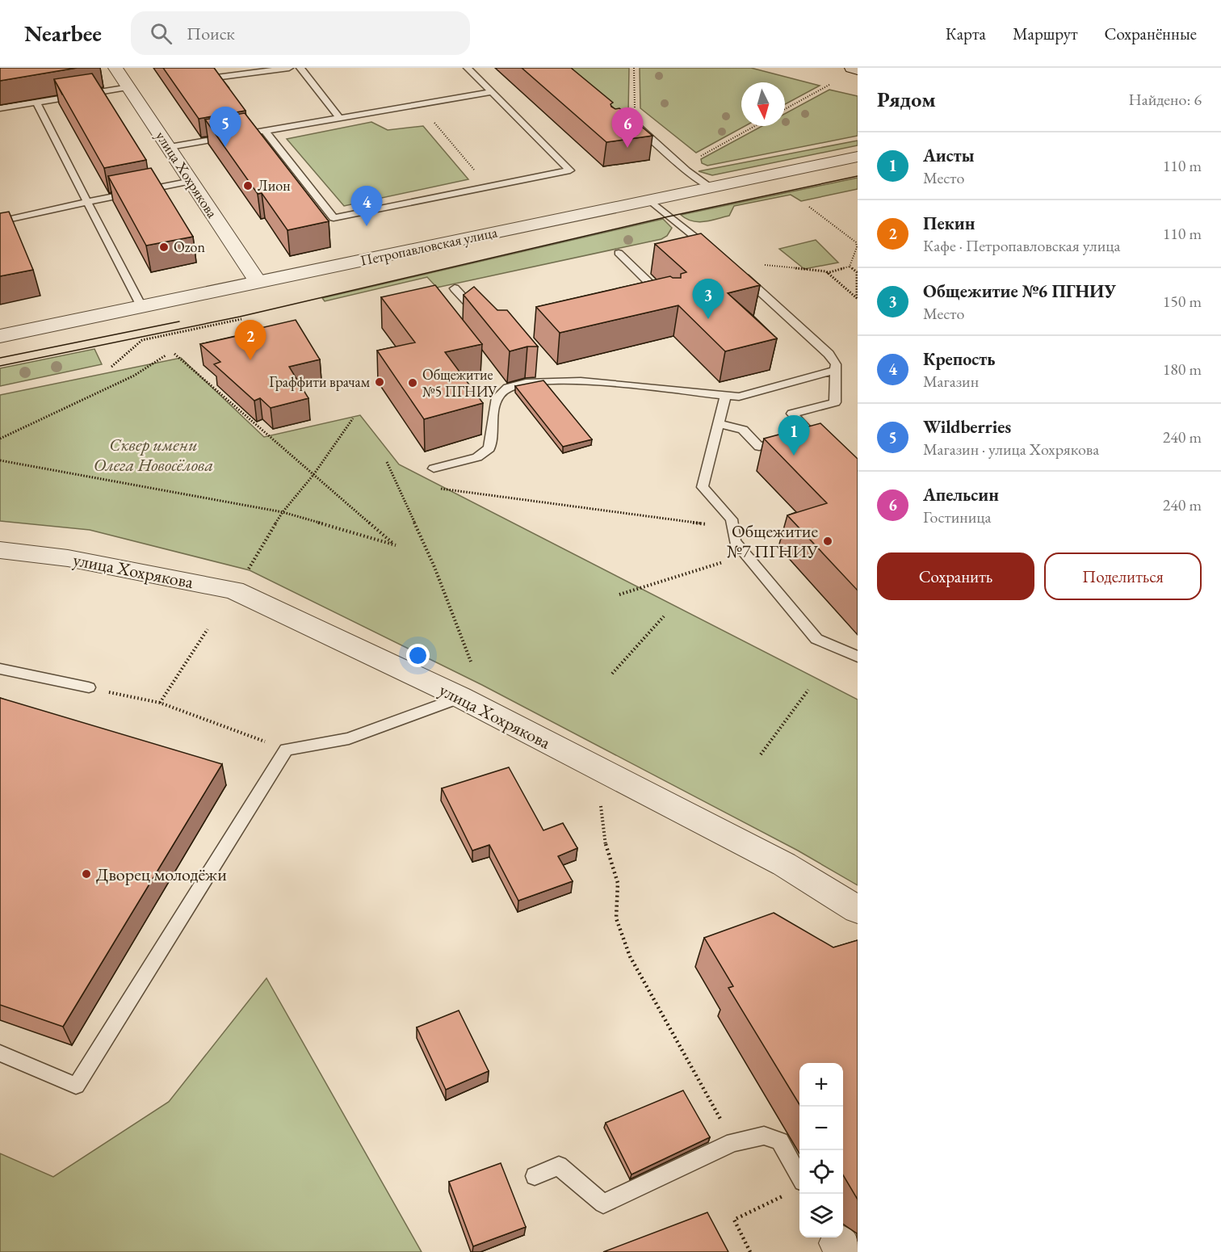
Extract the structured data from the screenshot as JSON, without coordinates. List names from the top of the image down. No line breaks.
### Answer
{"streets":{"street":["улица Хохрякова","Петропавловская улица"]},"crossings":[["улица Хохрякова","Петропавловская улица"]],"parks":["Сквер имени Олега Новосёлова"],"places":["Лион","Ozon","Граффити врачам","Общежитие №5 ПГНИУ","Общежитие №7 ПГНИУ","Дворец молодёжи"],"north":"bottom","page":{"header":"Nearbee","search":"Поиск","nav":["Карта","Маршрут","Сохранённые"],"heading":["Рядом","Найдено: 6"],"pins":["5","6","4","3","2","1"],"list":[{"mark":"1","name":"Аисты","note":"Место","value":"110 m"},{"mark":"2","name":"Пекин","note":"Кафе · Петропавловская улица","value":"110 m"},{"mark":"3","name":"Общежитие №6 ПГНИУ","note":"Место","value":"150 m"},{"mark":"4","name":"Крепость","note":"Магазин","value":"180 m"},{"mark":"5","name":"Wildberries","note":"Магазин · улица Хохрякова","value":"240 m"},{"mark":"6","name":"Апельсин","note":"Гостиница","value":"240 m"}],"buttons":["Сохранить","Поделиться"],"map_buttons":["+","−"]}}
